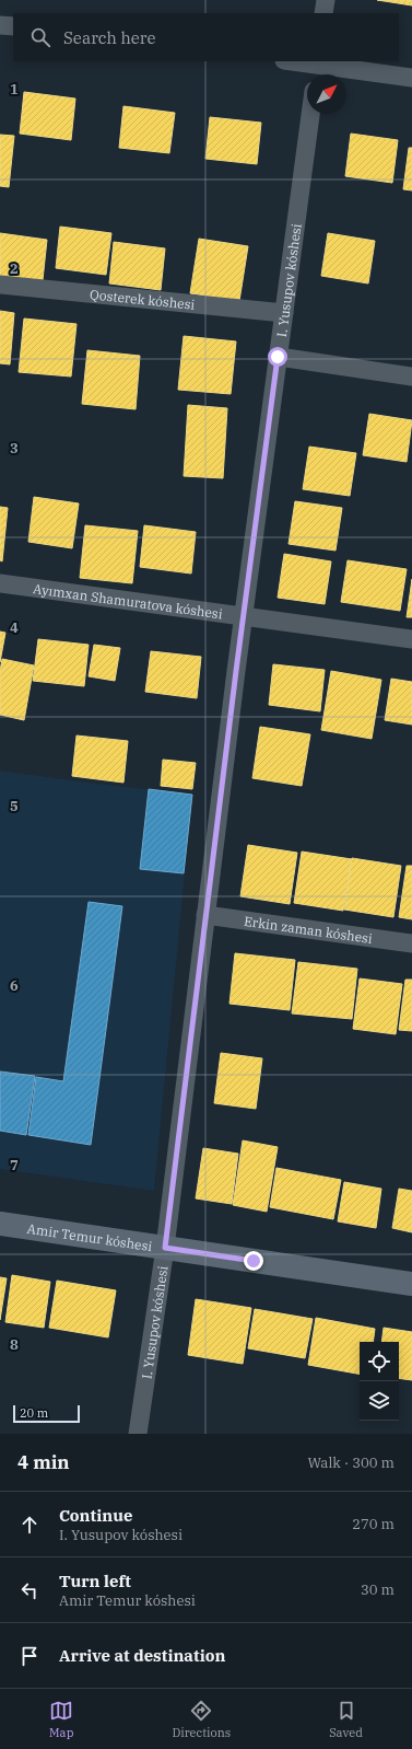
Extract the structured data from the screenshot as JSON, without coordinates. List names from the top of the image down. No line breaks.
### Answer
{"streets":{"street":["I. Yusupov kóshesi","Qosterek kóshesi","Ayımxan Shamuratova kóshesi","Erkin zaman kóshesi","Amir Temur kóshesi"]},"crossings":[["I. Yusupov kóshesi","Qosterek kóshesi"],["I. Yusupov kóshesi","Ayımxan Shamuratova kóshesi"],["I. Yusupov kóshesi","Erkin zaman kóshesi"],["I. Yusupov kóshesi","Amir Temur kóshesi"]],"scale_bar":"20 m","north":"top right","page":{"search":"Search here","scale":"20 m","heading":["4 min","Walk · 300 m"],"list":[["Continue","I. Yusupov kóshesi","270 m"],["Turn left","Amir Temur kóshesi","30 m"],"Arrive at destination"],"nav":["Map","Directions","Saved"]},"grid":{"rows":["1","2","3","4","5","6","7","8"]}}
